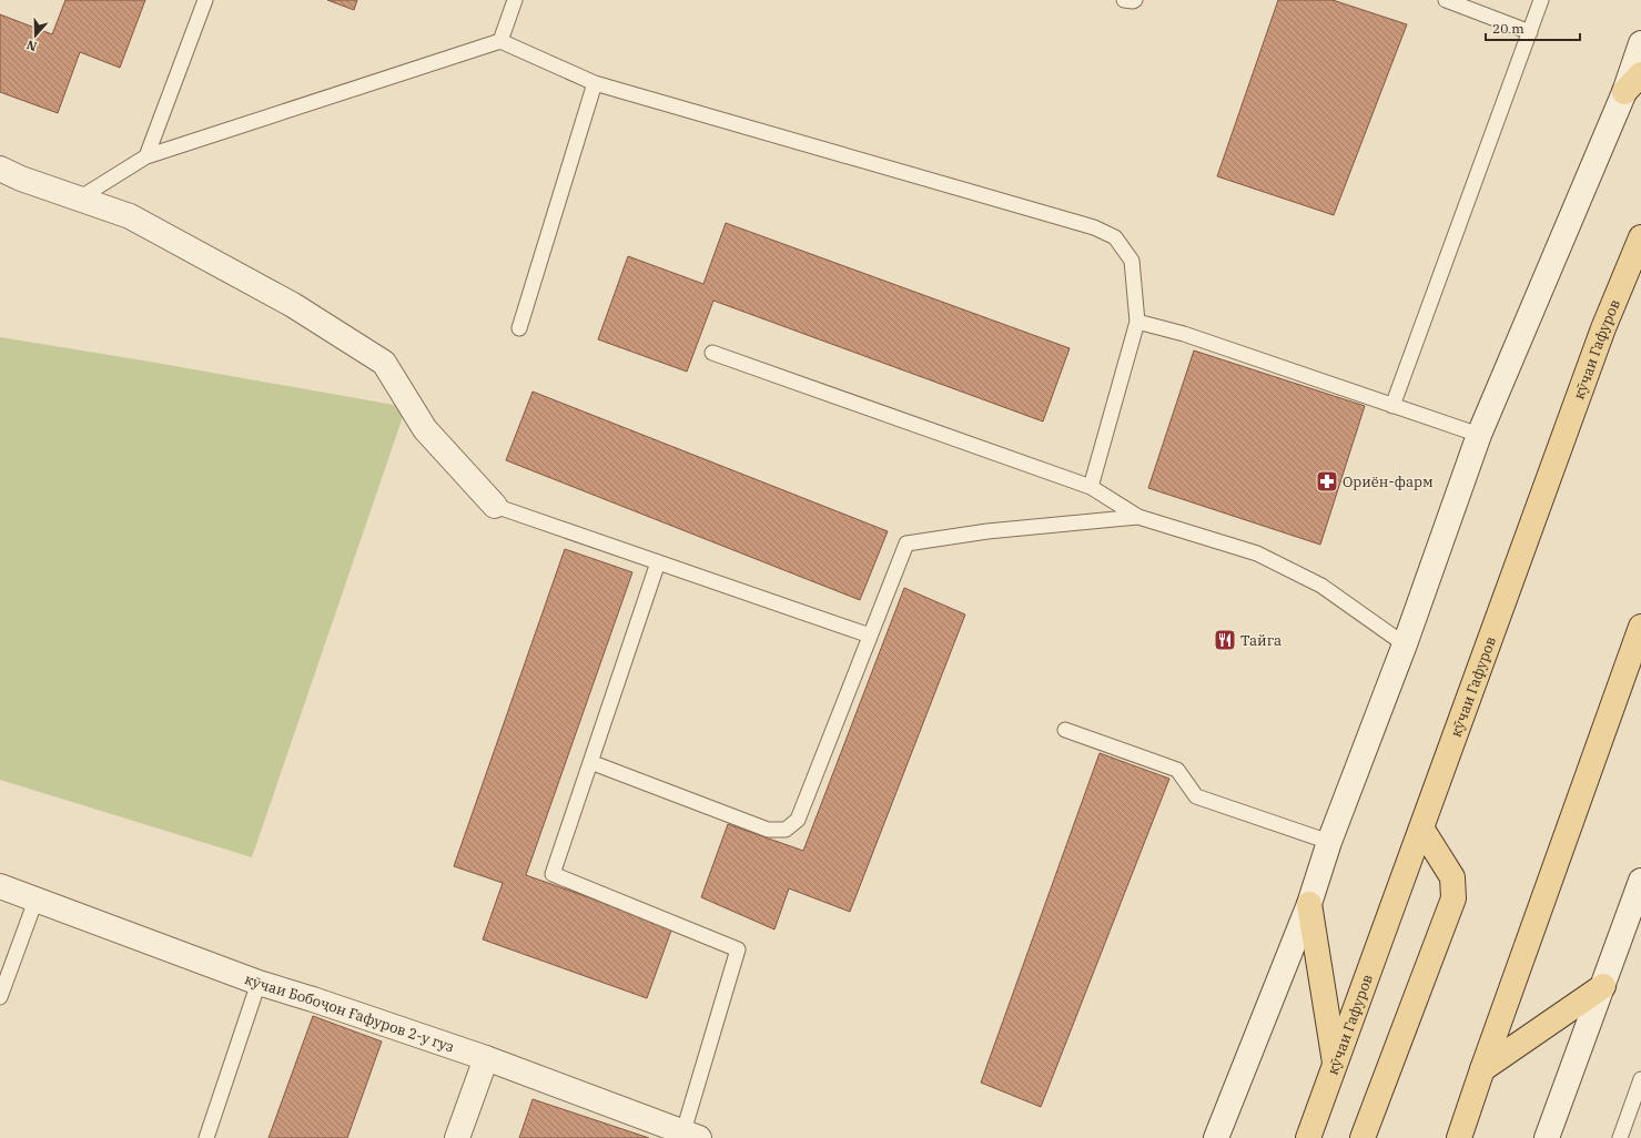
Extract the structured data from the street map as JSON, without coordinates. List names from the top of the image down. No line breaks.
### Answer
{"streets":{"main road":["кӯчаи Гафуров"],"street":["кӯчаи Бобоҷон Ғафуров 2-у гуз"]},"places":{"pharmacy":["Ориён-фарм"],"restaurant":["Тайга"]},"scale_bar":"20 m","north":"bottom"}
